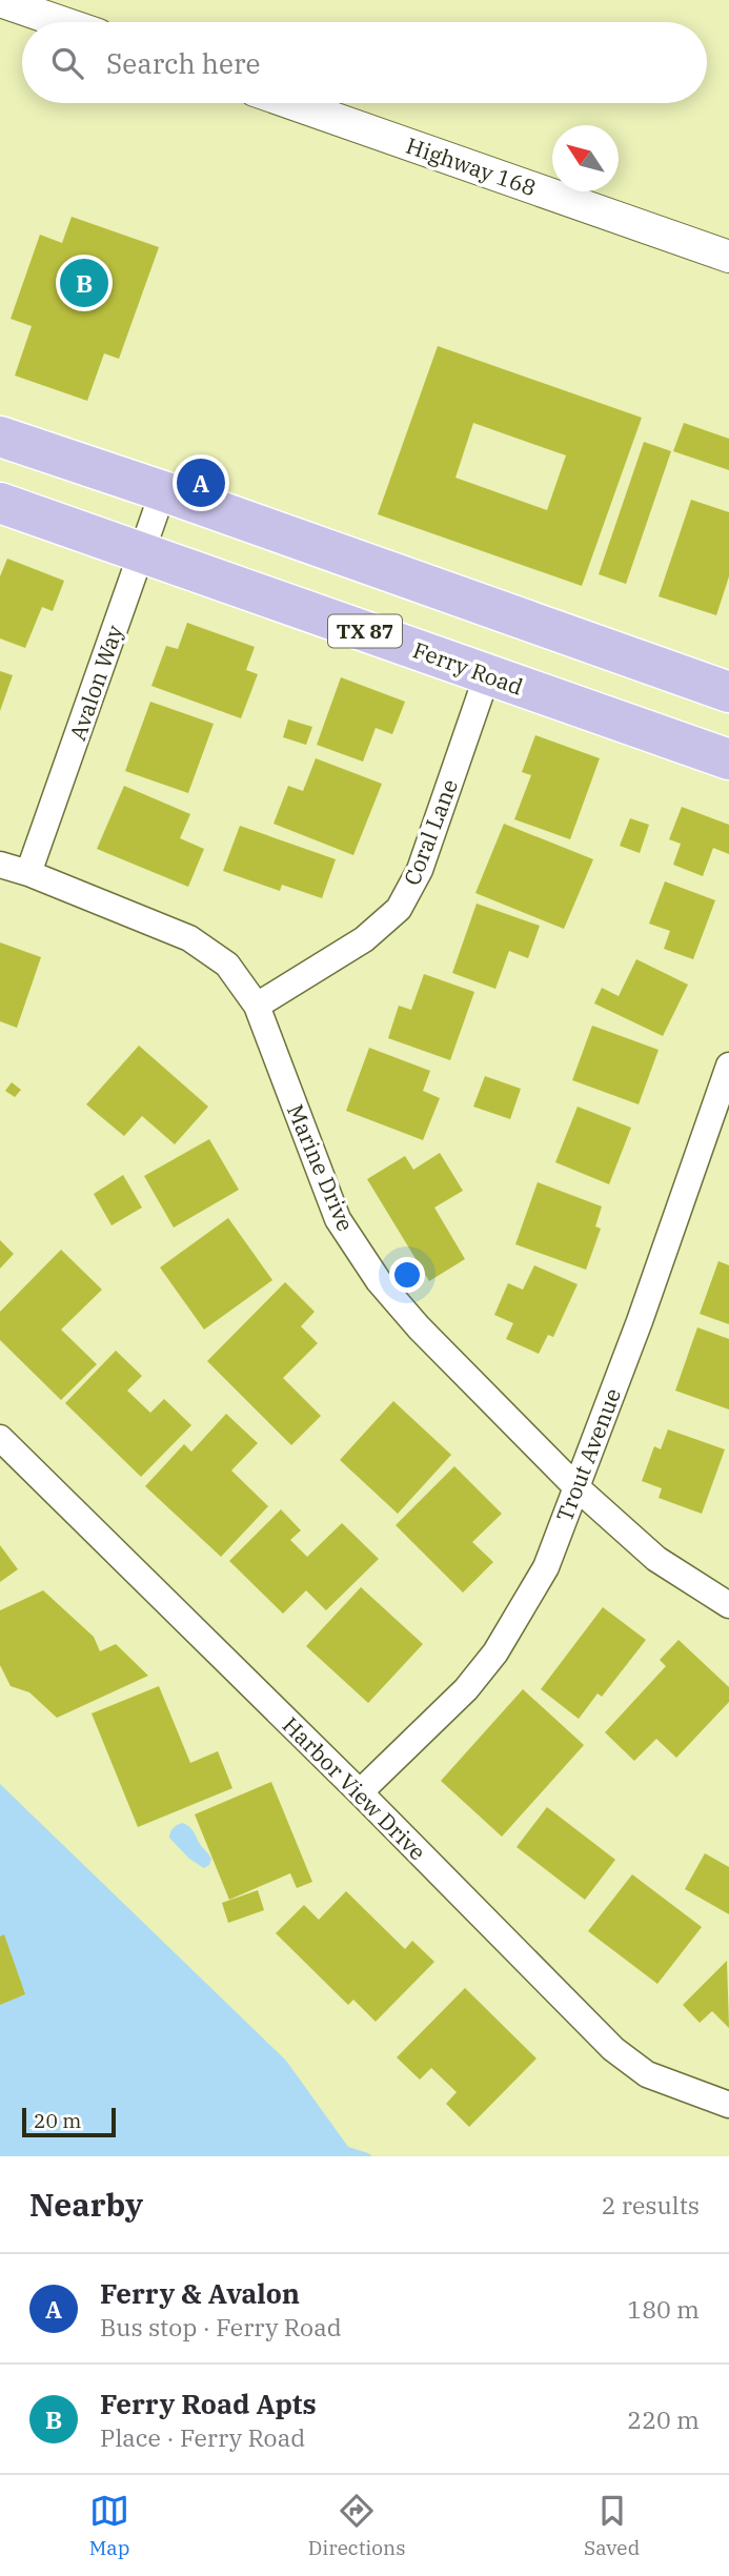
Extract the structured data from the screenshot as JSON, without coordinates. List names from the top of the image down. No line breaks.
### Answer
{"streets":{"main road":["TX 87","Ferry Road"],"street":["Highway 168","Avalon Way","Coral Lane","Marine Drive","Trout Avenue","Harbor View Drive"]},"crossings":[["Ferry Road","Avalon Way"],["Ferry Road","Coral Lane"],["Avalon Way","Marine Drive"],["Coral Lane","Marine Drive"],["Marine Drive","Trout Avenue"],["Trout Avenue","Harbor View Drive"]],"scale_bar":"20 m","north":"top left","page":{"search":"Search here","pins":["B","A"],"scale":"20 m","heading":["Nearby","2 results"],"list":[{"mark":"A","name":"Ferry & Avalon","note":"Bus stop · Ferry Road","value":"180 m"},{"mark":"B","name":"Ferry Road Apts","note":"Place · Ferry Road","value":"220 m"}],"nav":["Map","Directions","Saved"]}}
